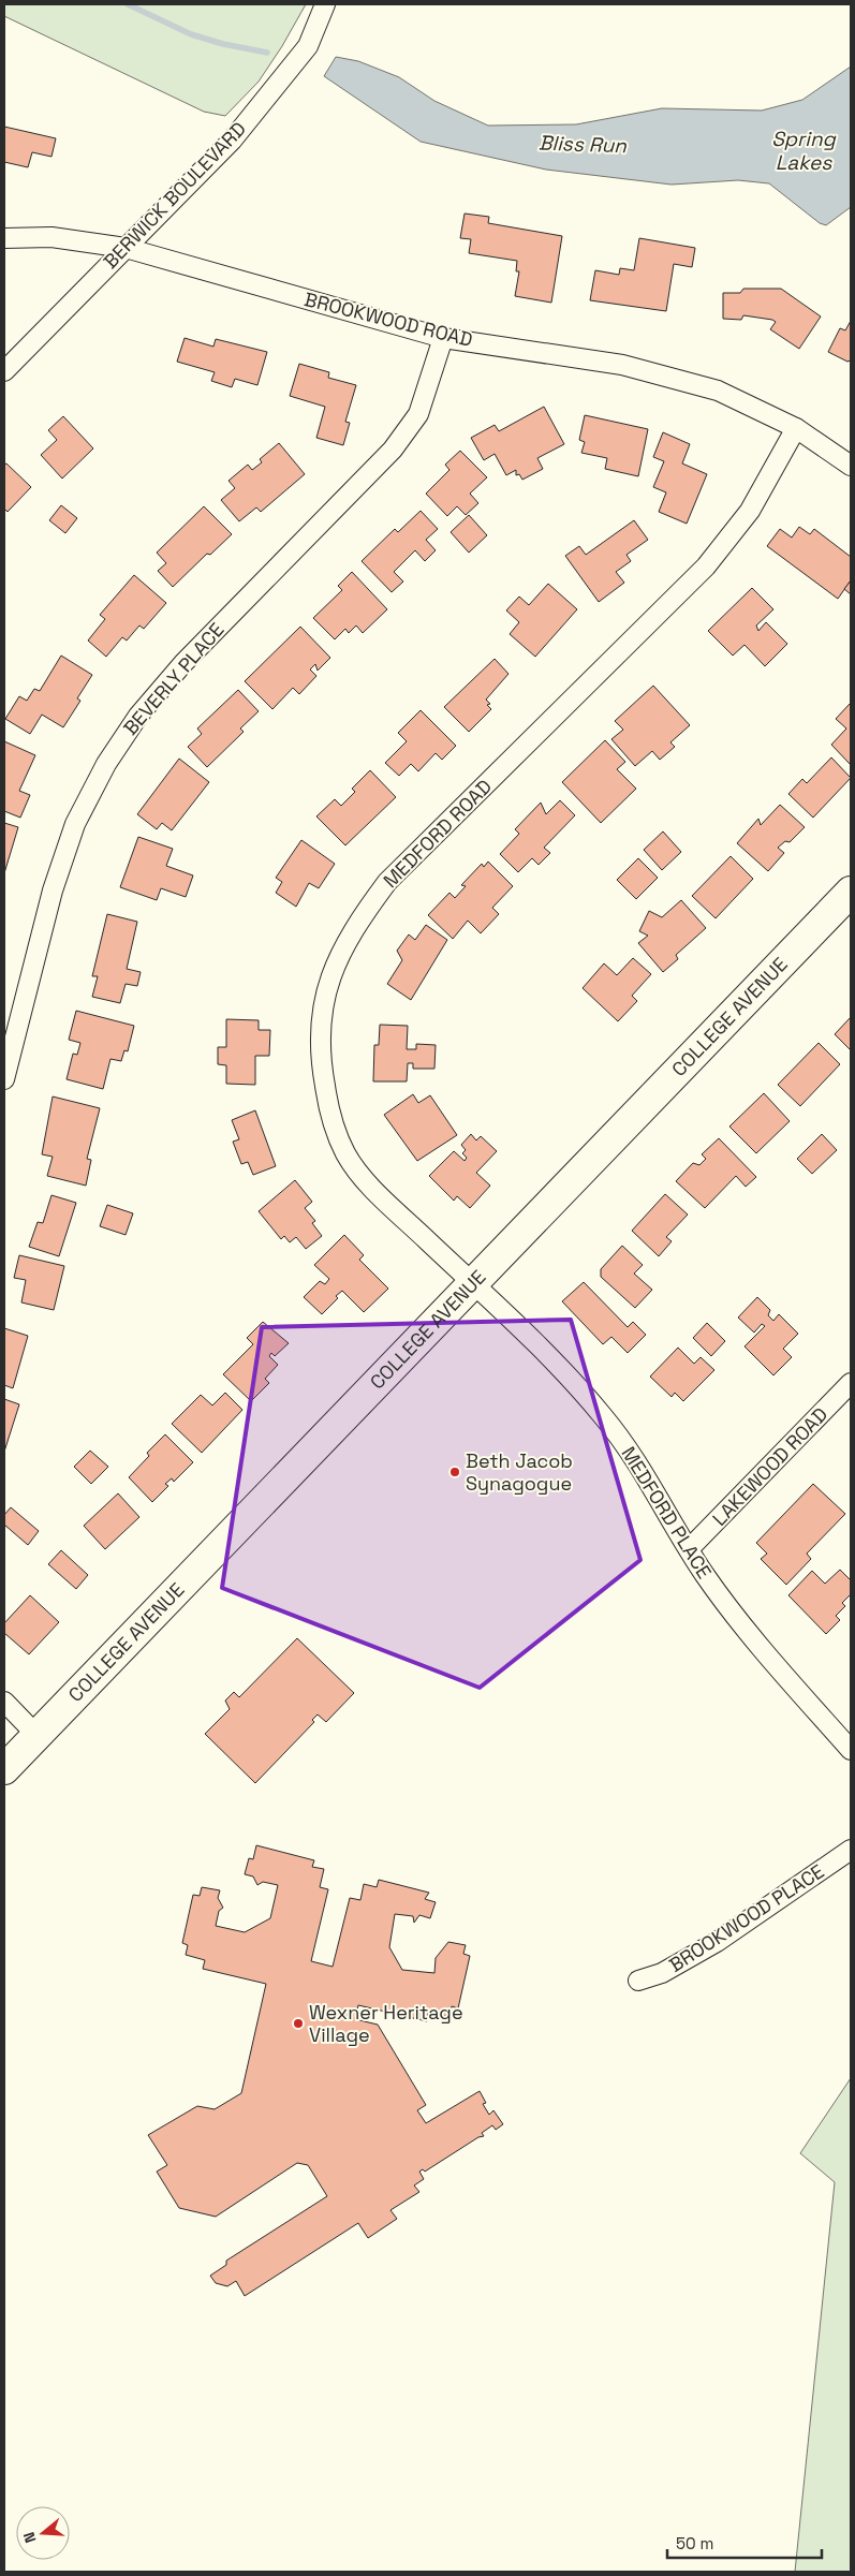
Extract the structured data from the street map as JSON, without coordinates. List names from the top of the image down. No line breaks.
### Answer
{"streets":{"main road":["COLLEGE AVENUE"],"street":["BERWICK BOULEVARD","BROOKWOOD ROAD","BEVERLY PLACE","MEDFORD ROAD","LAKEWOOD ROAD","MEDFORD PLACE","BROOKWOOD PLACE"]},"crossings":[["BERWICK BOULEVARD","BROOKWOOD ROAD"],["BROOKWOOD ROAD","BEVERLY PLACE"],["BROOKWOOD ROAD","MEDFORD ROAD"],["MEDFORD ROAD","COLLEGE AVENUE"],["MEDFORD ROAD","MEDFORD PLACE"],["COLLEGE AVENUE","MEDFORD PLACE"],["LAKEWOOD ROAD","MEDFORD PLACE"]],"water":["Spring Lakes","Bliss Run"],"places":["Beth Jacob Synagogue","Wexner Heritage Village"],"scale_bar":"50 m","north":"left"}
